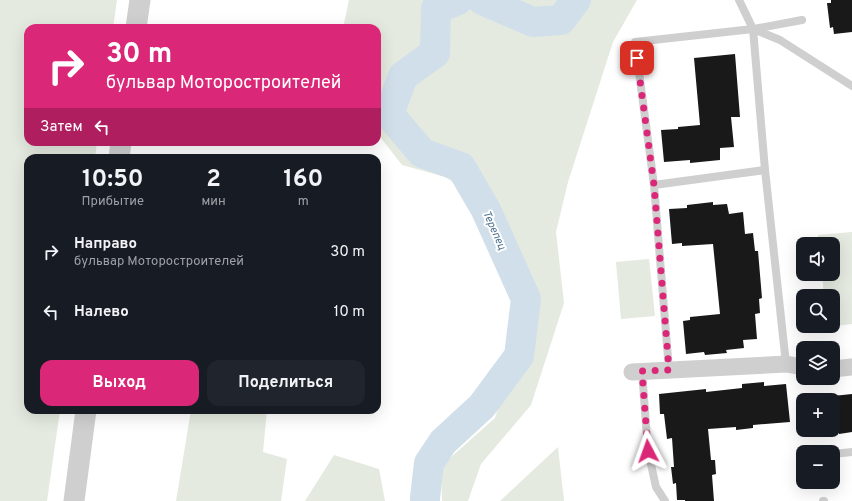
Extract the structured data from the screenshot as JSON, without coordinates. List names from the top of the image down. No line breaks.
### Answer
{"water":["Терепец"],"page":{"turn":["30 m","бульвар Моторостроителей"],"then":"Затем","eta":["10:50","Прибытие","2","мин","160","m"],"list":[{"name":"Направо","note":"бульвар Моторостроителей","value":"30 m"},{"name":"Налево","value":"10 m"}],"map_buttons":["+","−"],"buttons":["Выход","Поделиться"]}}
